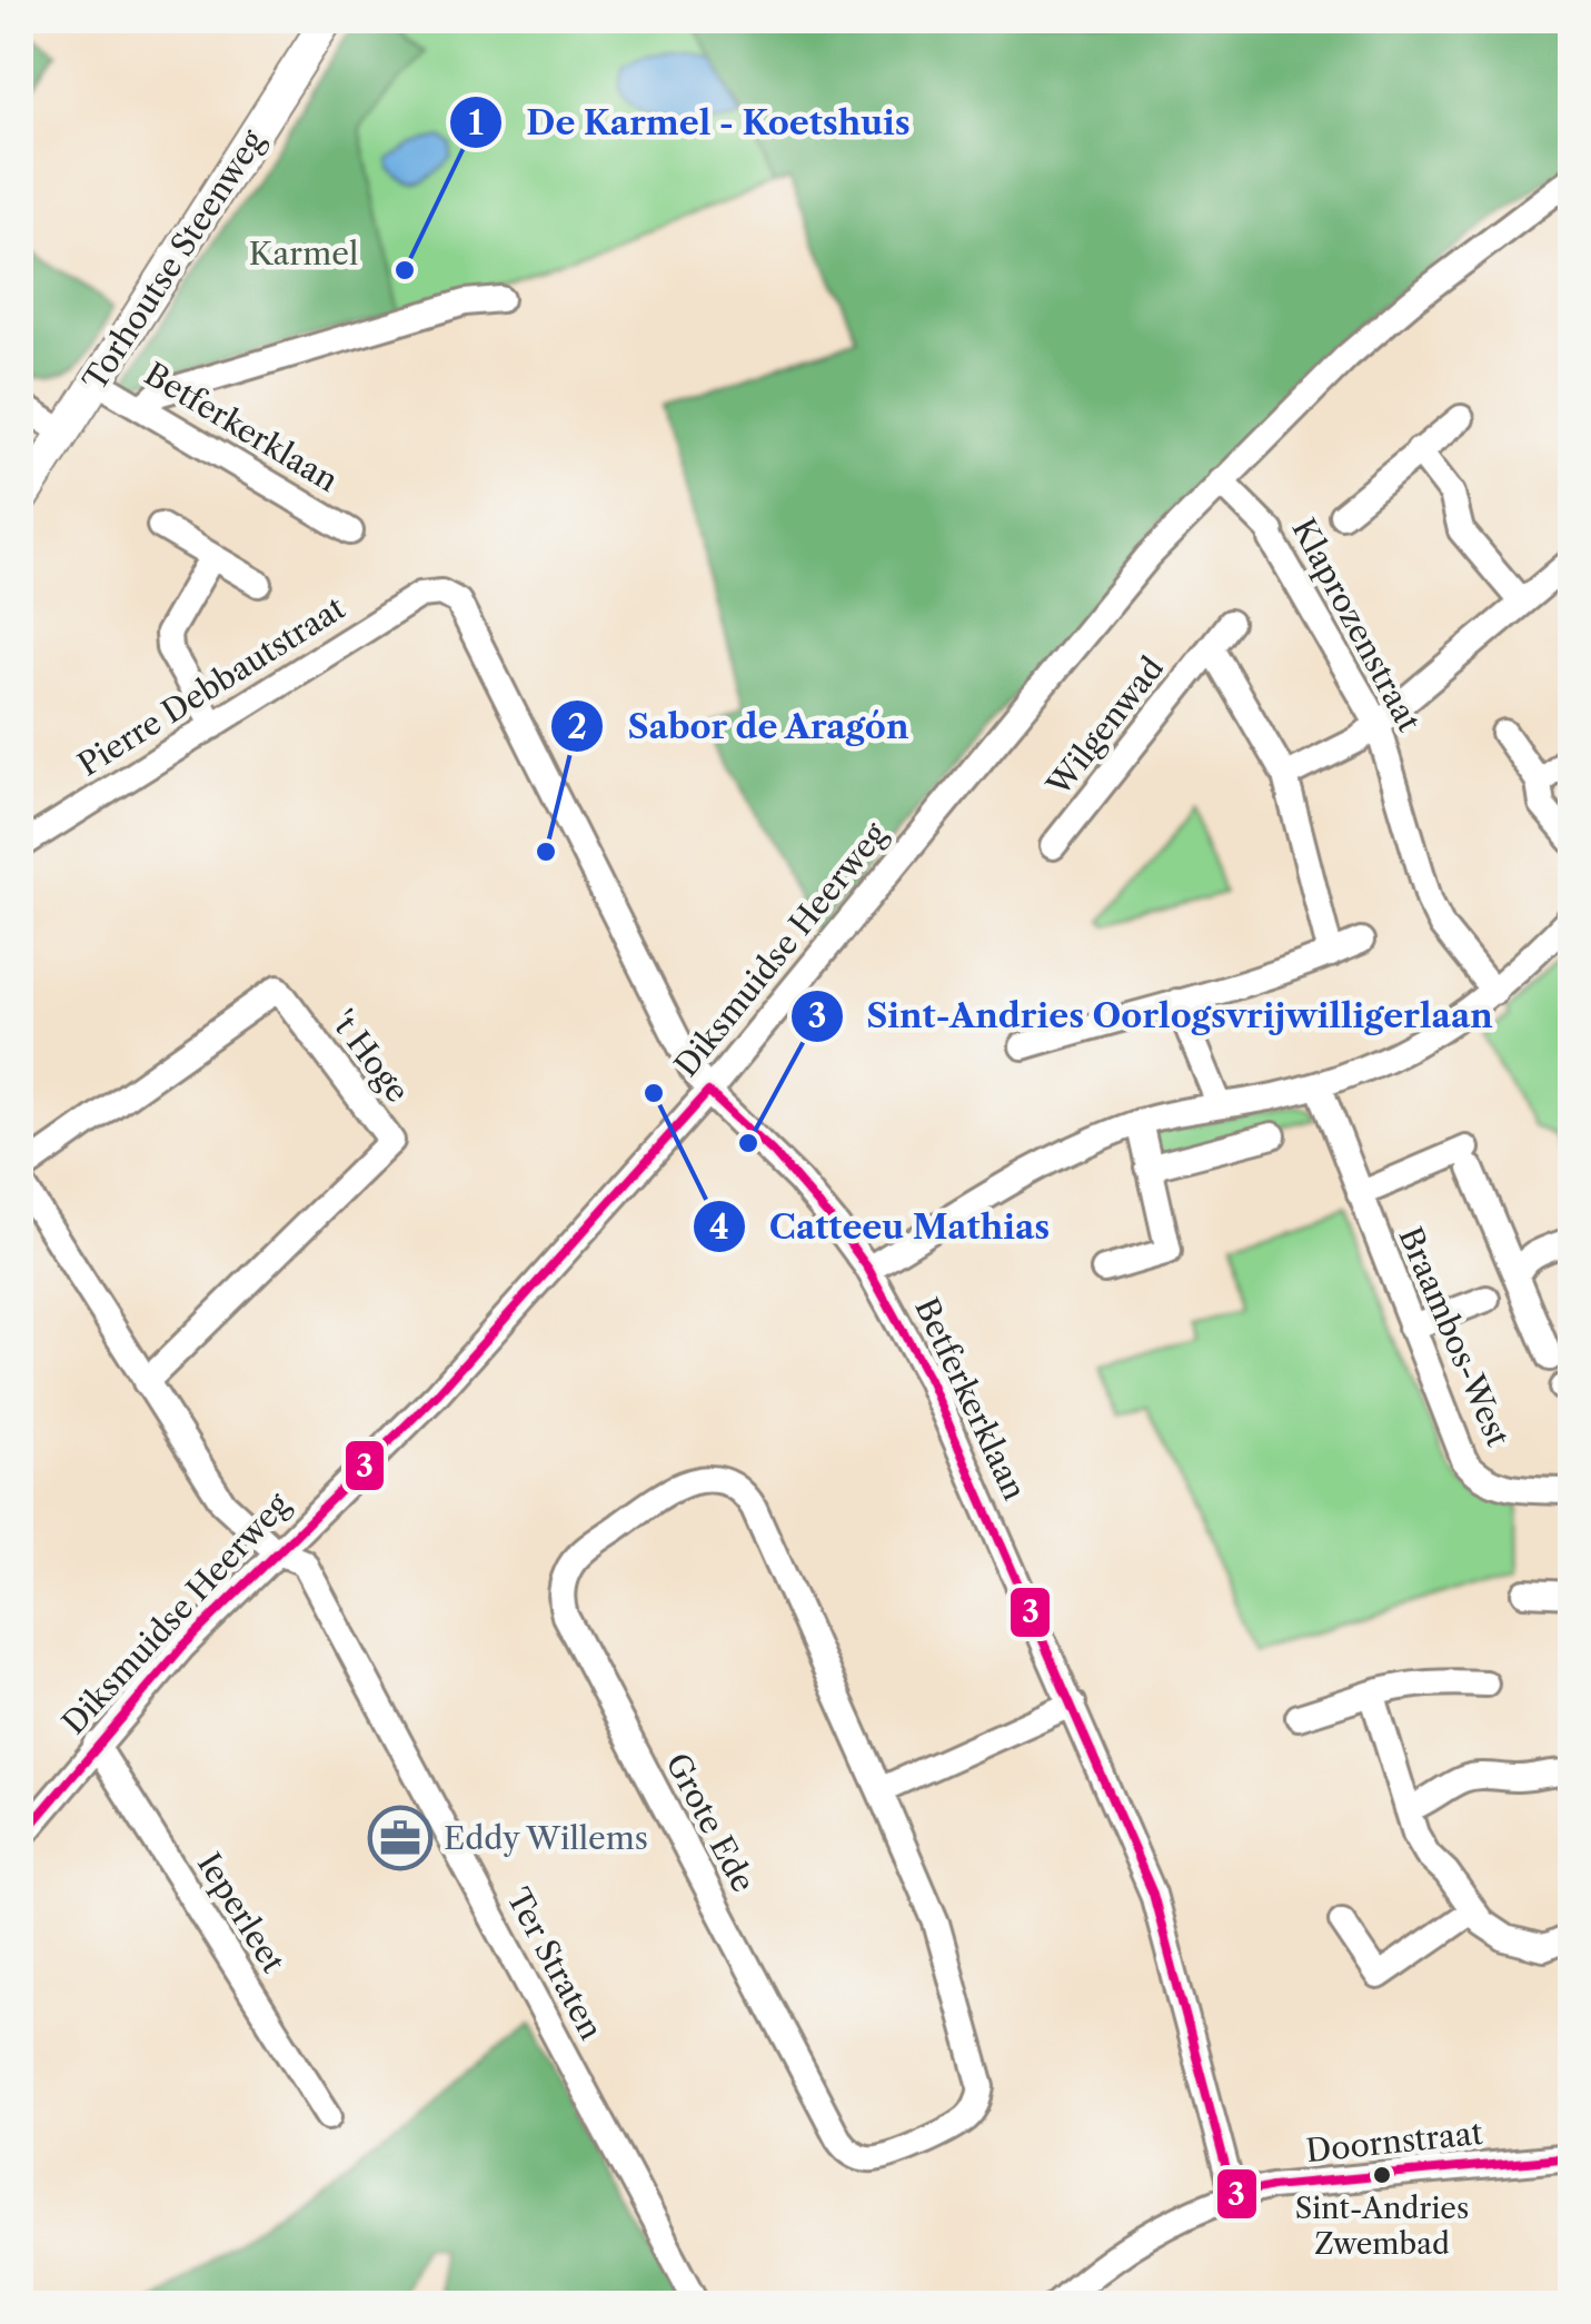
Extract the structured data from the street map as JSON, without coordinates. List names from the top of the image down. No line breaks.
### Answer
{"streets":{"main road":["Torhoutse Steenweg"],"street":["Betferkerklaan","Klaprozenstraat","Pierre Debbautstraat","Wilgenwad","Diksmuidse Heerweg","'t Hoge","Braambos-West","Grote Ede","Ieperleet","Ter Straten","Doornstraat"]},"crossings":[["Torhoutse Steenweg","Betferkerklaan"],["Betferkerklaan","Pierre Debbautstraat"],["Betferkerklaan","Diksmuidse Heerweg"],["Betferkerklaan","Doornstraat"],["Klaprozenstraat","Diksmuidse Heerweg"],["Diksmuidse Heerweg","Ieperleet"],["Diksmuidse Heerweg","Ter Straten"]],"parks":["Karmel"],"places":{"other":["De Karmel - Koetshuis","Sabor de Aragón","Catteeu Mathias","Sint-Andries Oorlogsvrijwilligerlaan","Sint-Andries Zwembad"],"office":["Eddy Willems"]},"lines":["transit line 3"]}
